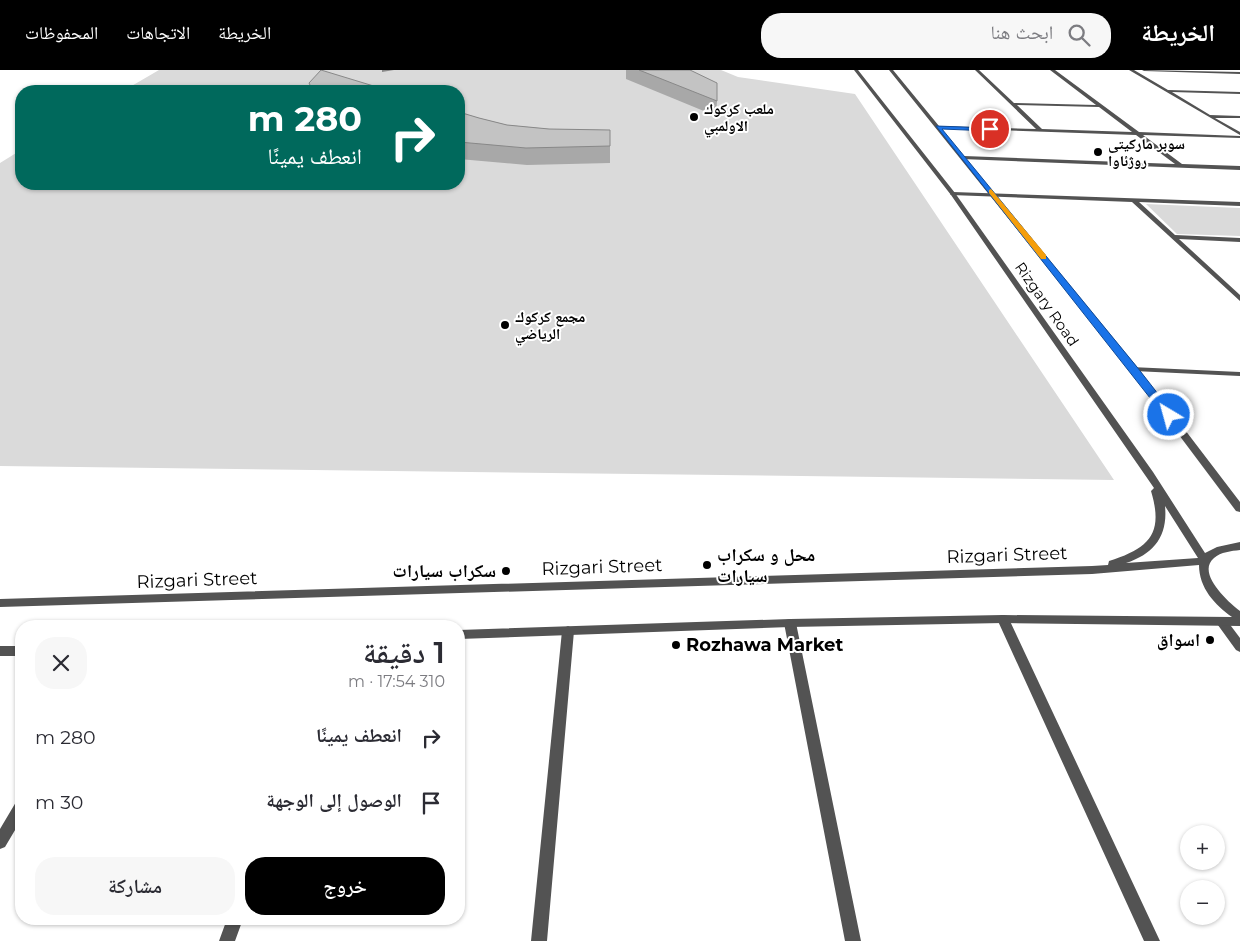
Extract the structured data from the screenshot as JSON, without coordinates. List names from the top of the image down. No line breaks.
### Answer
{"streets":{"street":["Rizgary Road","Rizgari Street"]},"crossings":[["Rizgary Road","Rizgari Street"]],"places":["ملعب كركوك الاولمبي","سوبر ماركيتى روژئاوا","مجمع كركوك الرياضي","محل و سكراب سيارات","سكراب سيارات","اسواق","Rozhawa Market"],"page":{"header":"الخريطة","search":"ابحث هنا","nav":["الخريطة","الاتجاهات","المحفوظات"],"turn":["280 m","انعطف يمينًا"],"heading":["1 دقيقة","310 m · 17:54"],"list":[{"name":"انعطف يمينًا","value":"280 m"},{"name":"الوصول إلى الوجهة","value":"30 m"}],"map_buttons":["+","−"],"buttons":["خروج","مشاركة"]}}
